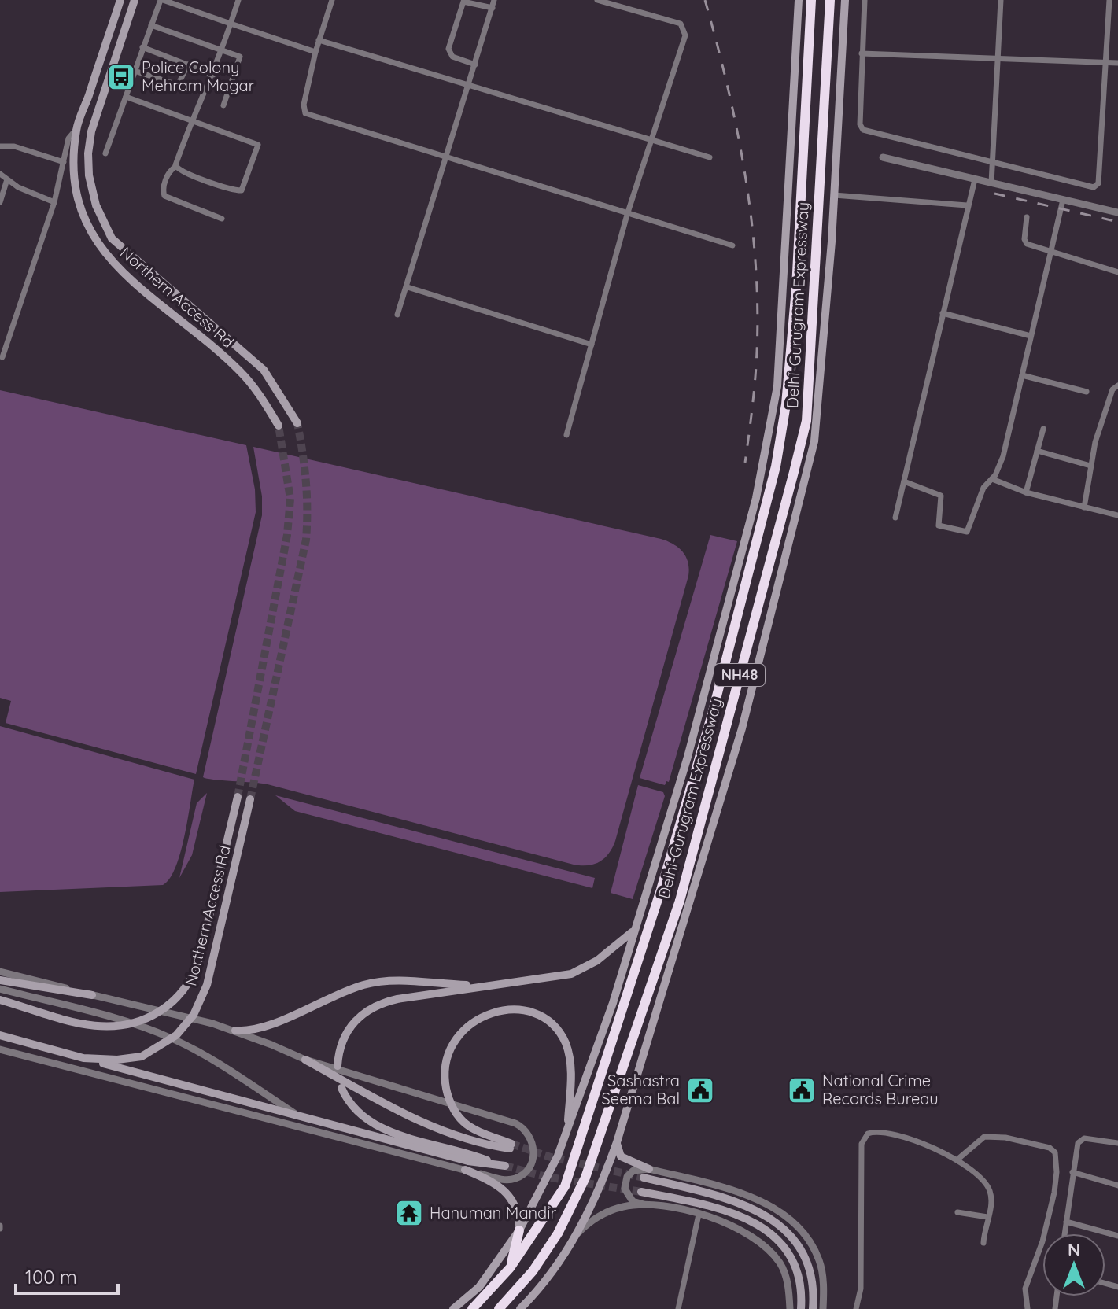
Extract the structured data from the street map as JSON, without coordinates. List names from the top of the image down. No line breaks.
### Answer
{"streets":{"highway":["Delhi-Gurugram Expressway","NH48"],"main road":["Northern Access Rd"]},"crossings":[["Delhi-Gurugram Expressway","NH48"]],"places":{"bus stop":["Police Colony Mehram Magar"],"public building":["Sashastra Seema Bal","National Crime Records Bureau"],"temple":["Hanuman Mandir"]},"scale_bar":"100 m","north":"top"}
